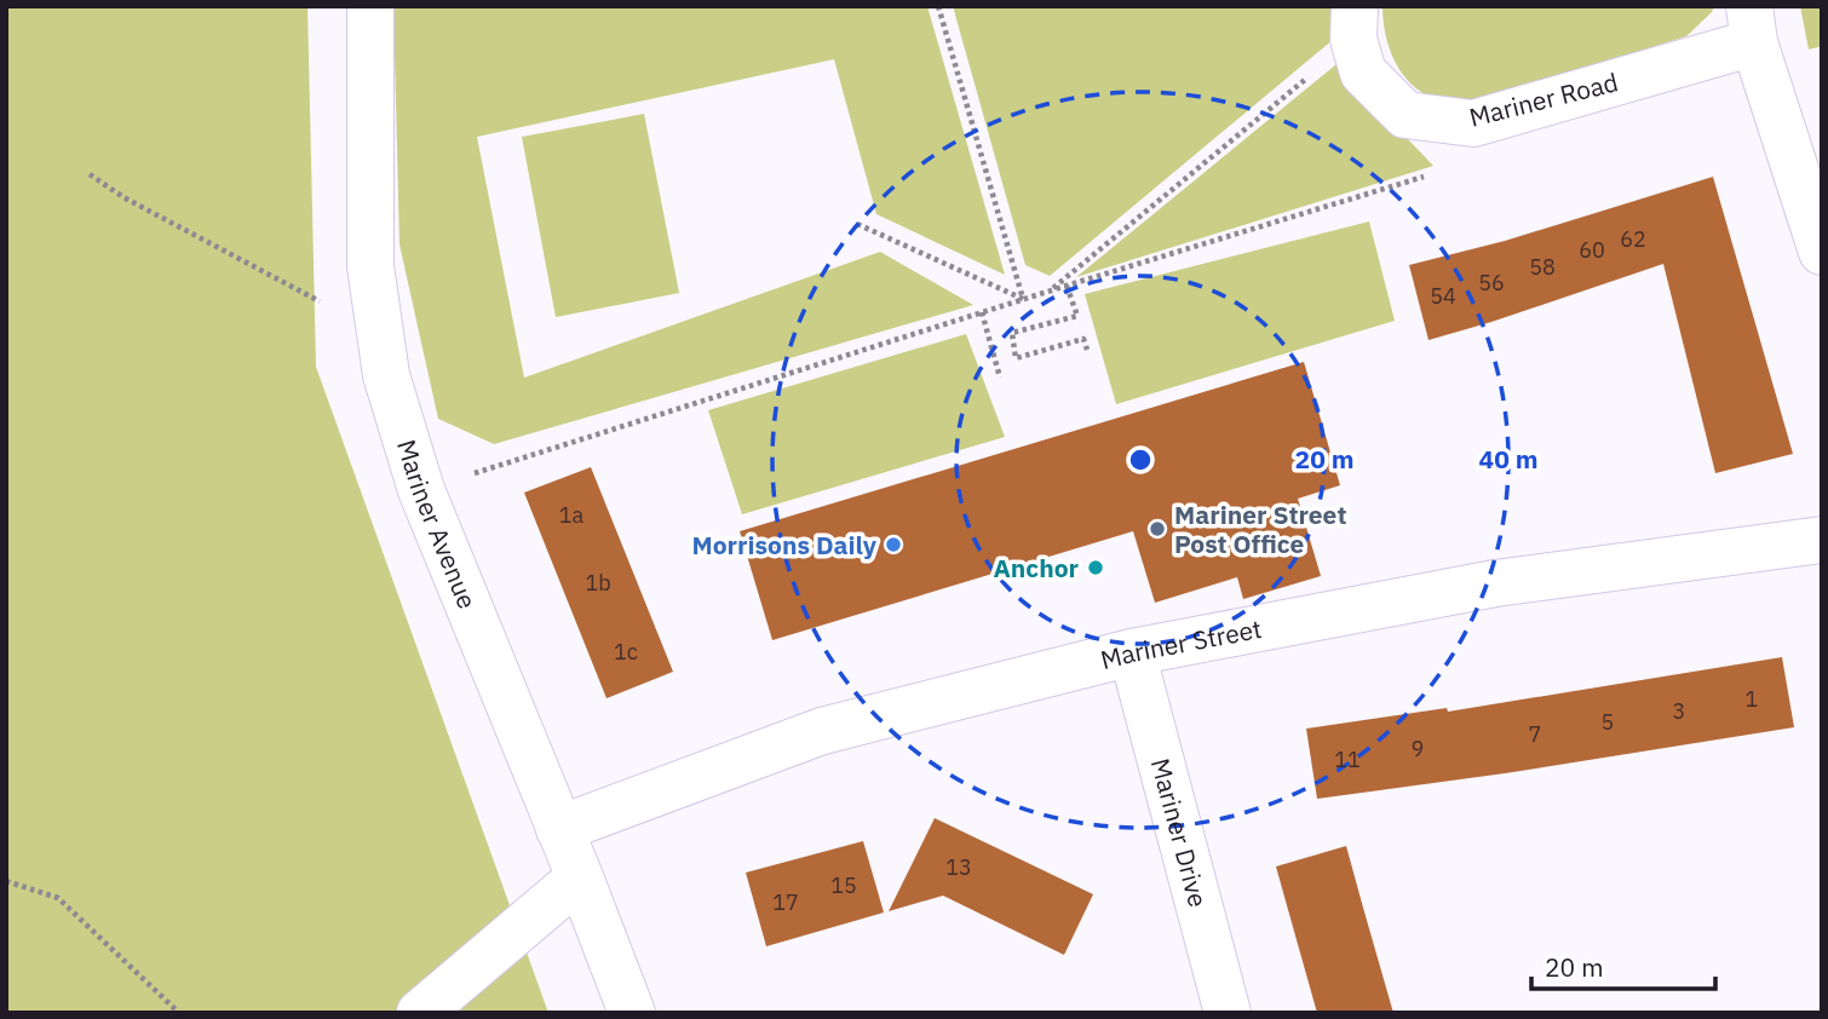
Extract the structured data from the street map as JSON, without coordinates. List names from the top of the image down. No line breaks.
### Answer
{"streets":{"street":["Mariner Road","Mariner Avenue","Mariner Street","Mariner Drive"]},"crossings":[["Mariner Avenue","Mariner Street"],["Mariner Street","Mariner Drive"]],"places":["Mariner Street Post Office","Morrisons Daily","Anchor"],"house_numbers":["62","60","58","56","54","1a","1b","1c","1","3","5","7","9","11","13","15","17"],"scale_bar":"20 m","rings":["20 m","40 m"]}
